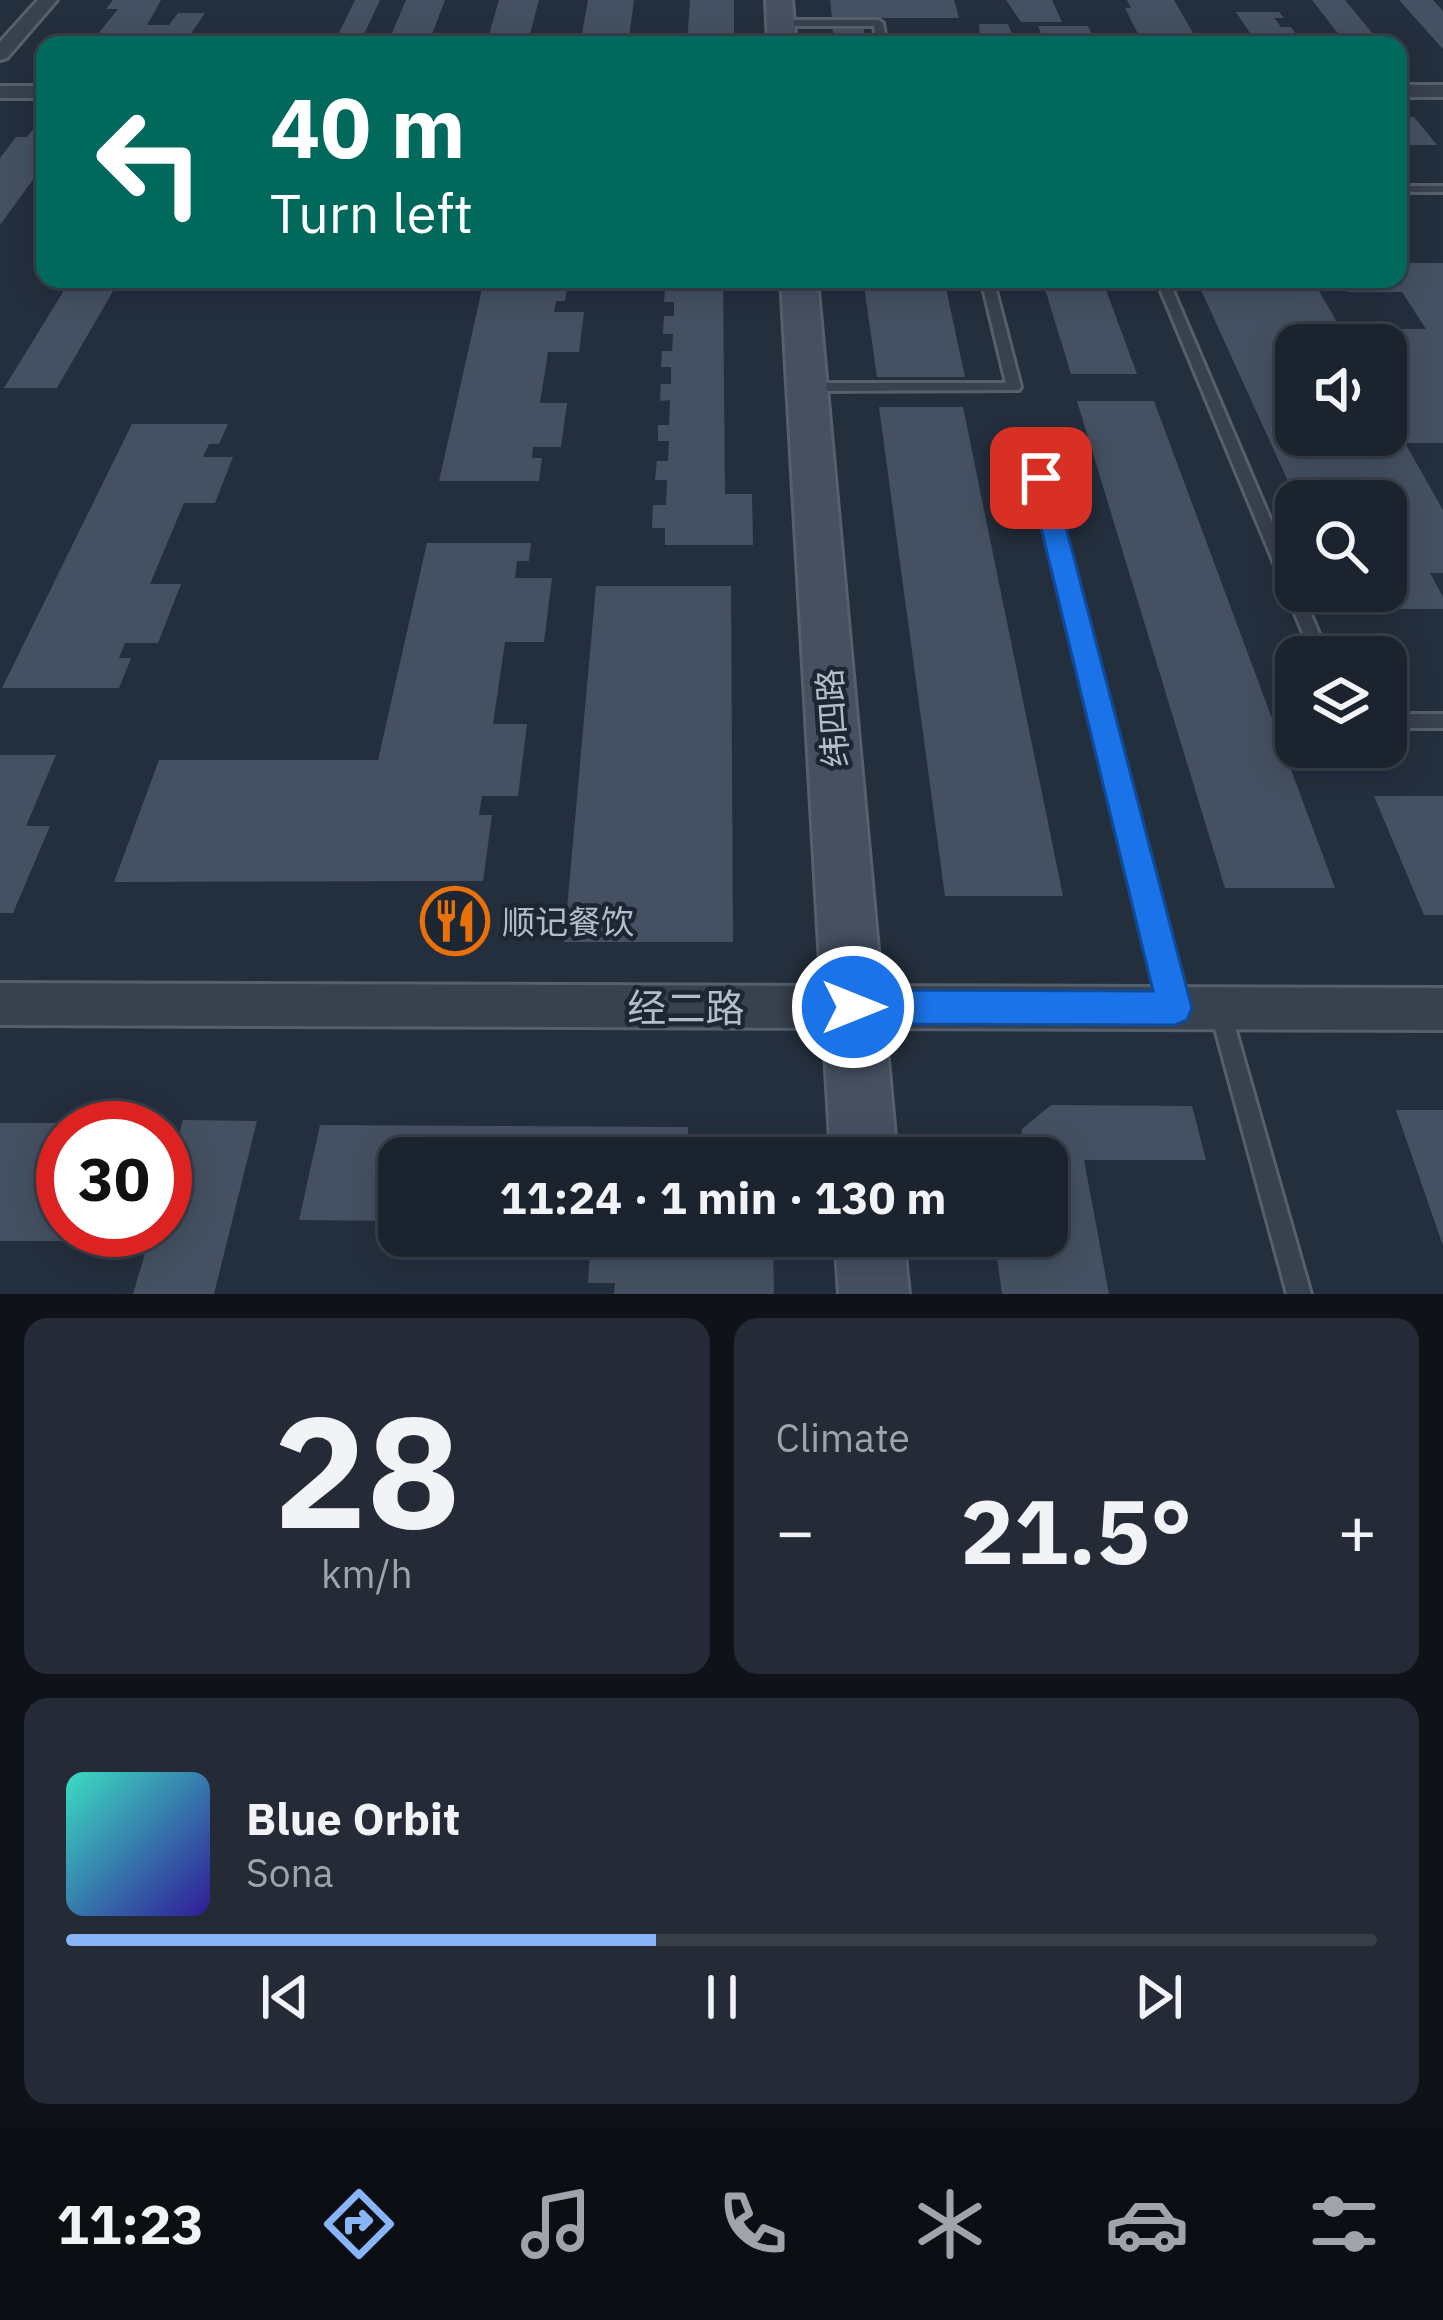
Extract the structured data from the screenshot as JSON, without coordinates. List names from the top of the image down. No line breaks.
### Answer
{"streets":{"street":["纬四路","经二路"]},"crossings":[["纬四路","经二路"]],"places":{"restaurant":["顺记餐饮"]},"page":{"turn":["40 m","Turn left"],"limit":"30","trip":"11:24 · 1 min · 130 m","tile":[["28","km/h"],"Climate"],"heat":["−","21.5°","+"],"song":["Blue Orbit","Sona"],"tabs":"11:23"}}
